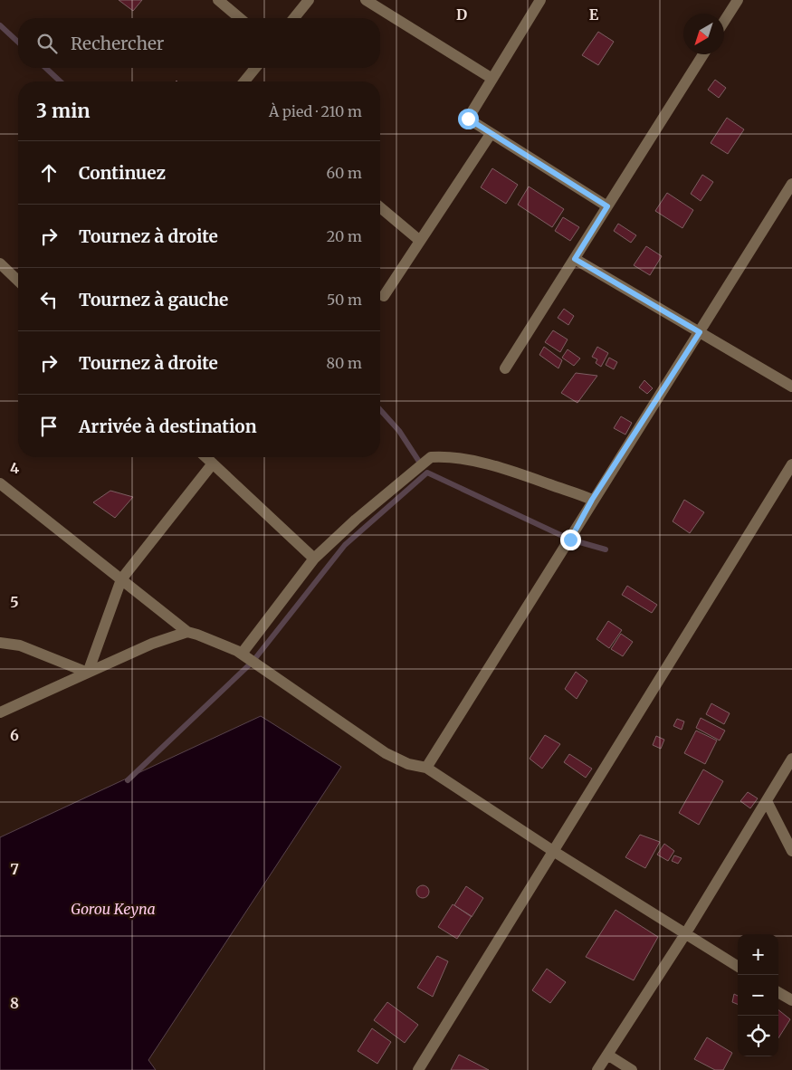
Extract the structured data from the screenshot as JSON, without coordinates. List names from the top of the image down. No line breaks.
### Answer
{"water":["Gorou Keyna"],"north":"bottom left","page":{"search":"Rechercher","heading":["3 min","À pied · 210 m"],"list":[["Continuez","60 m"],["Tournez à droite","20 m"],["Tournez à gauche","50 m"],["Tournez à droite","80 m"],"Arrivée à destination"],"map_buttons":["+","−"]},"grid":{"columns":["D","E"],"rows":["4","5","6","7","8"]}}
